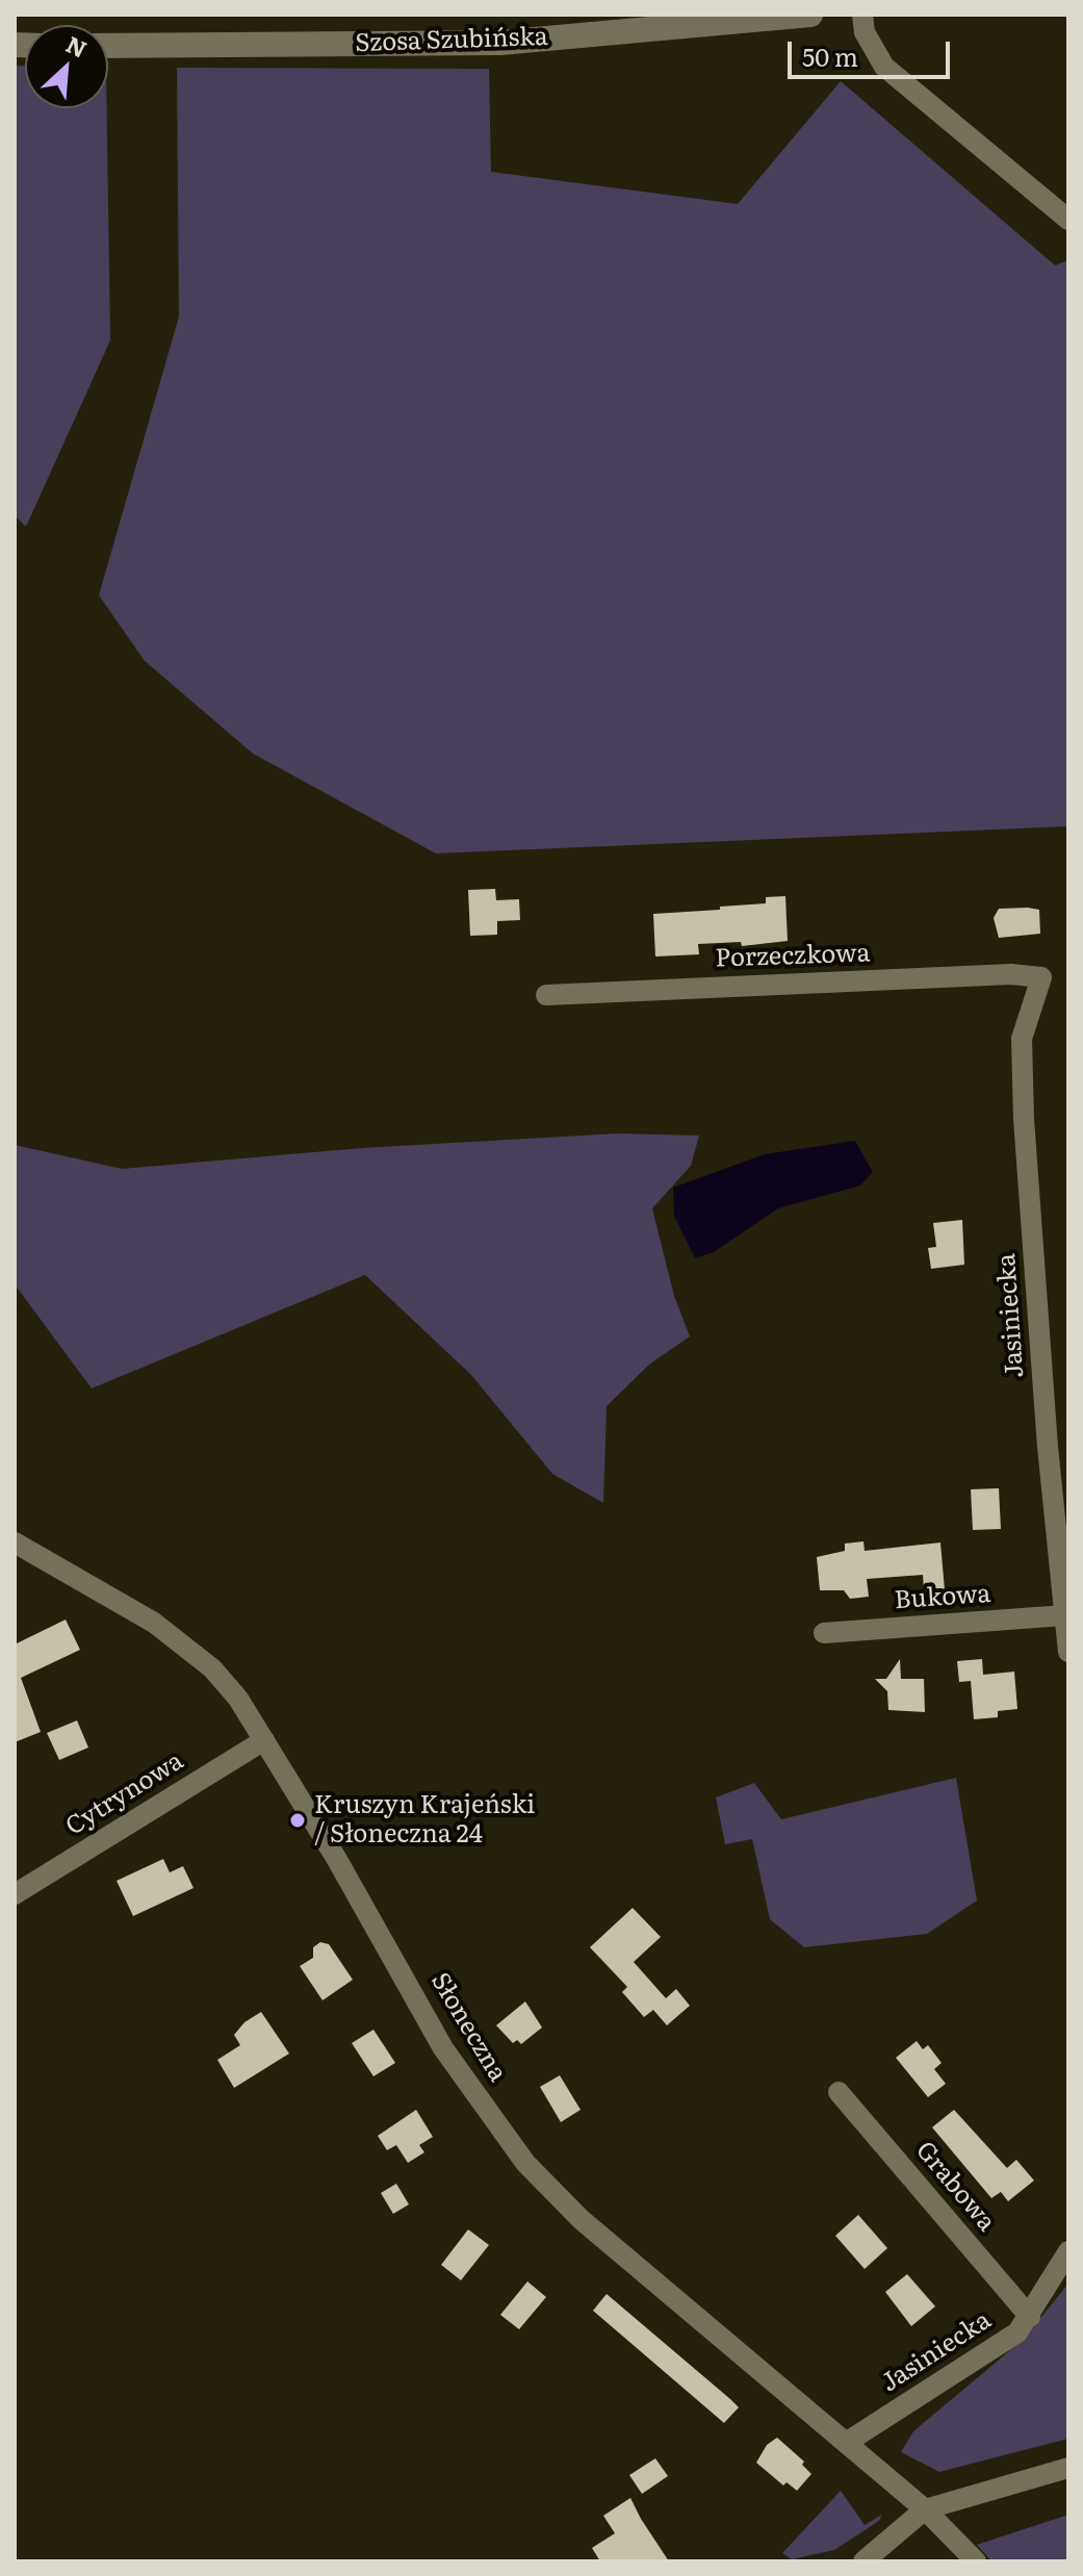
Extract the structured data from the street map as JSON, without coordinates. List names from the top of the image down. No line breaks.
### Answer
{"streets":{"street":["Szosa Szubińska","Porzeczkowa","Jasiniecka","Bukowa","Cytrynowa","Słoneczna","Grabowa"]},"crossings":[["Porzeczkowa","Jasiniecka"],["Jasiniecka","Bukowa"],["Jasiniecka","Słoneczna"],["Jasiniecka","Grabowa"],["Cytrynowa","Słoneczna"]],"places":["Kruszyn Krajeński / Słoneczna 24"],"scale_bar":"50 m","north":"top right"}
